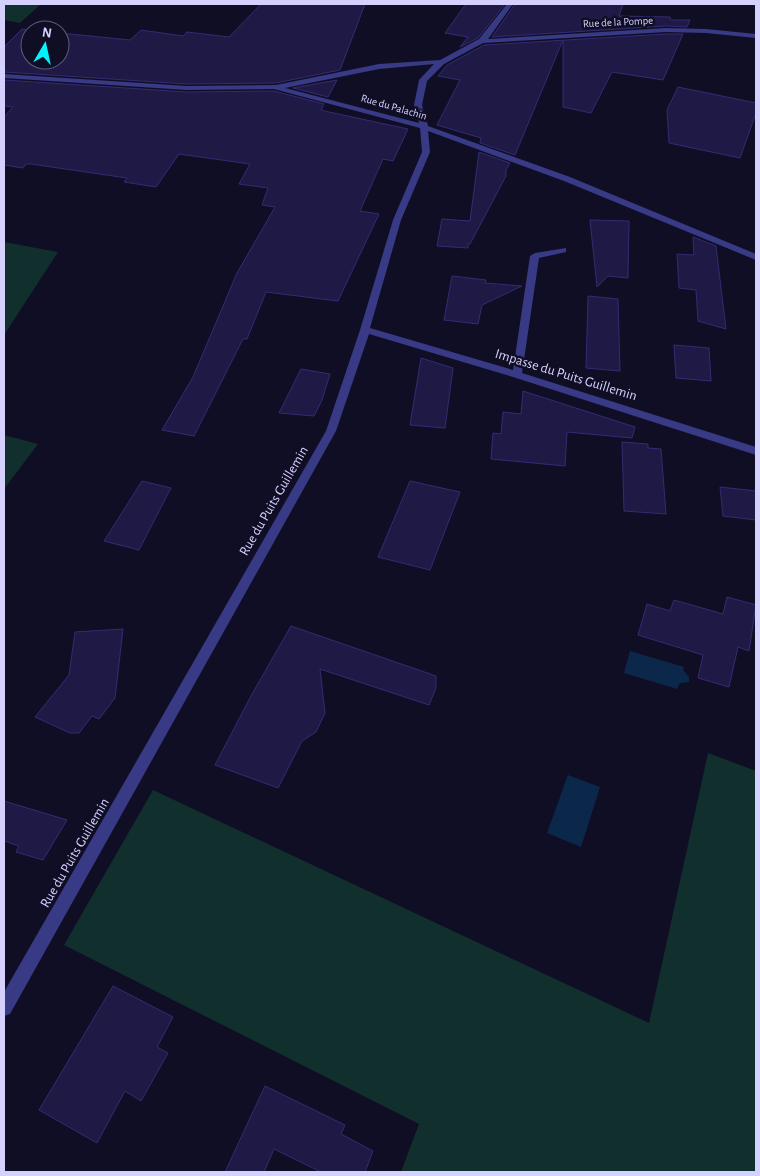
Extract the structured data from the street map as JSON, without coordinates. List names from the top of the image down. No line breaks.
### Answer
{"streets":{"street":["Rue de la Pompe","Rue du Palachin","Impasse du Puits Guillemin","Rue du Puits Guillemin"]},"crossings":[["Rue de la Pompe","Rue du Puits Guillemin"],["Rue du Palachin","Rue du Puits Guillemin"],["Impasse du Puits Guillemin","Rue du Puits Guillemin"]],"north":"top"}
